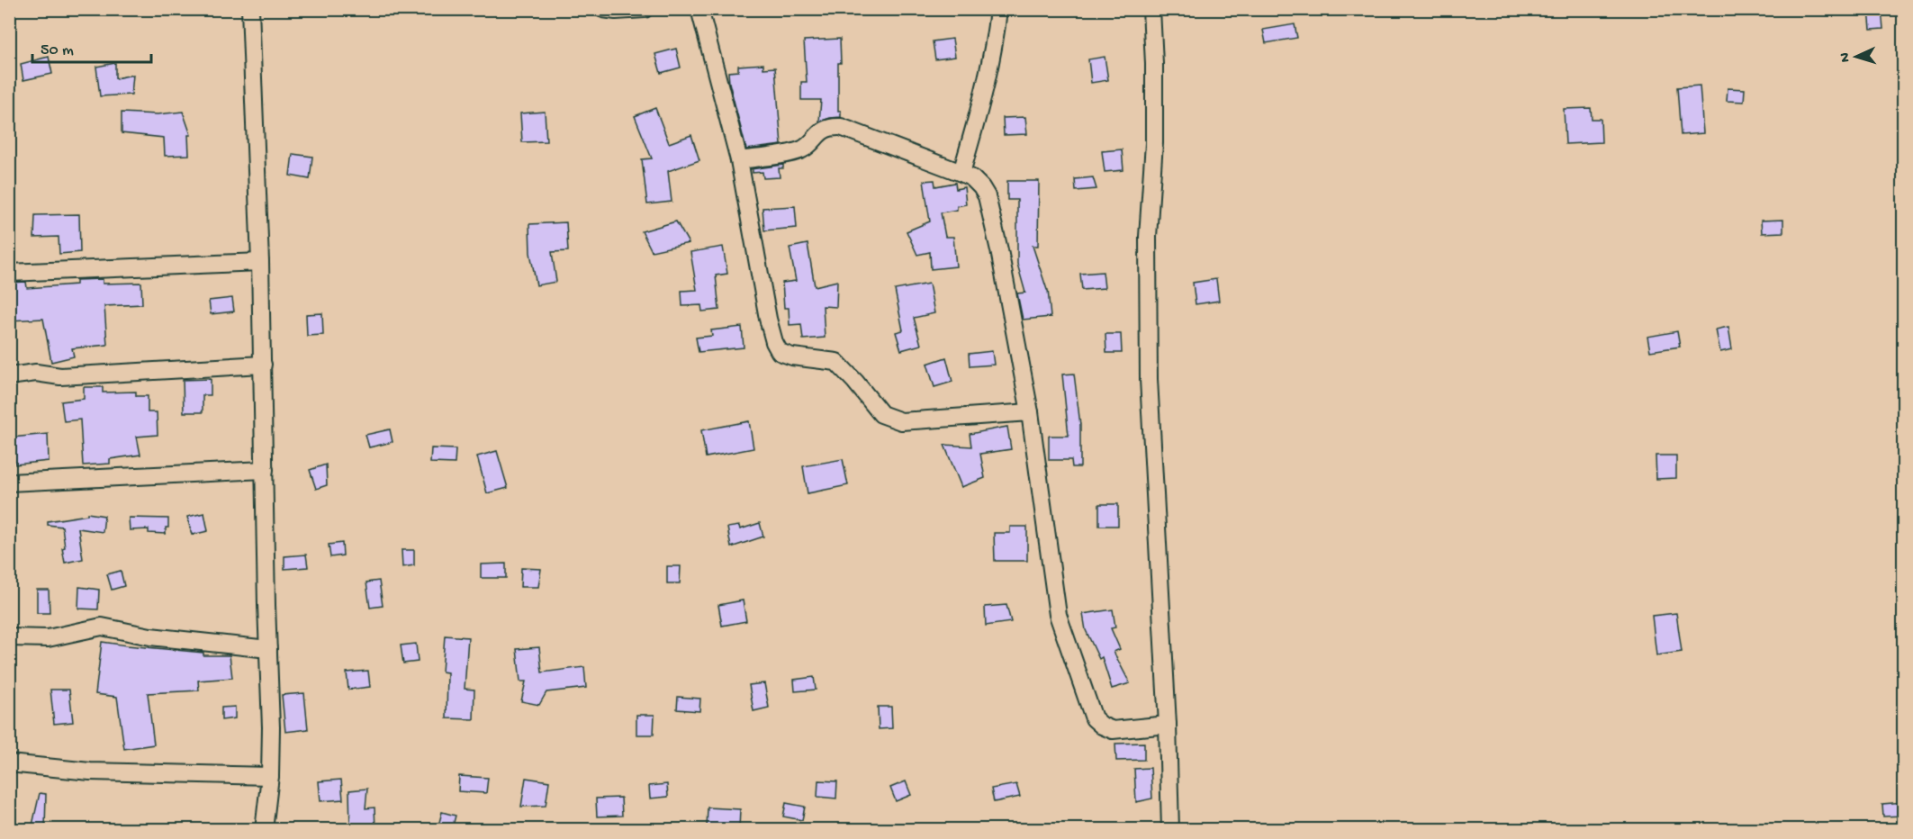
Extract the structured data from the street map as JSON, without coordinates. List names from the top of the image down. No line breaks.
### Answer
{"scale_bar":"50 m","north":"left"}
